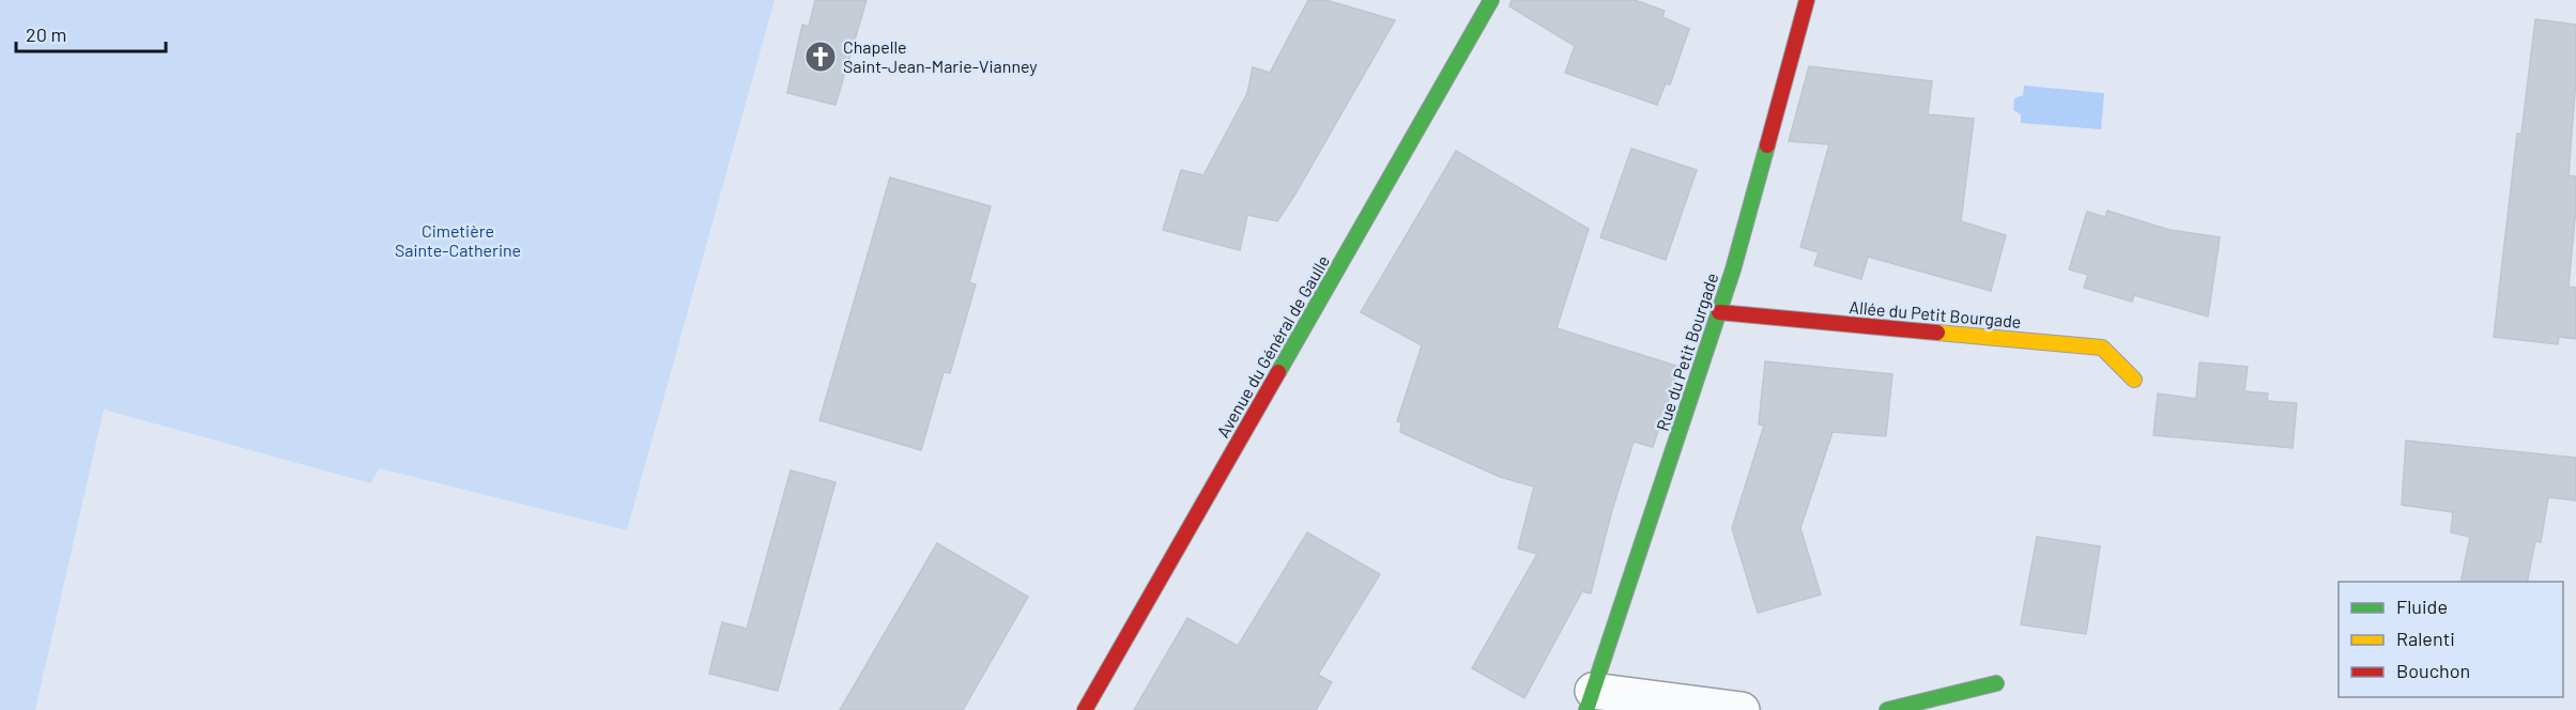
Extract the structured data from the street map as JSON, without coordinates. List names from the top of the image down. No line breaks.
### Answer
{"streets":{"street":["Allée du Petit Bourgade","Avenue du Général de Gaulle","Rue du Petit Bourgade"]},"crossings":[["Allée du Petit Bourgade","Rue du Petit Bourgade"]],"parks":["Cimetière Sainte-Catherine"],"places":{"church":["Chapelle Saint-Jean-Marie-Vianney"]},"legend":["Fluide","Ralenti","Bouchon"],"scale_bar":"20 m"}
